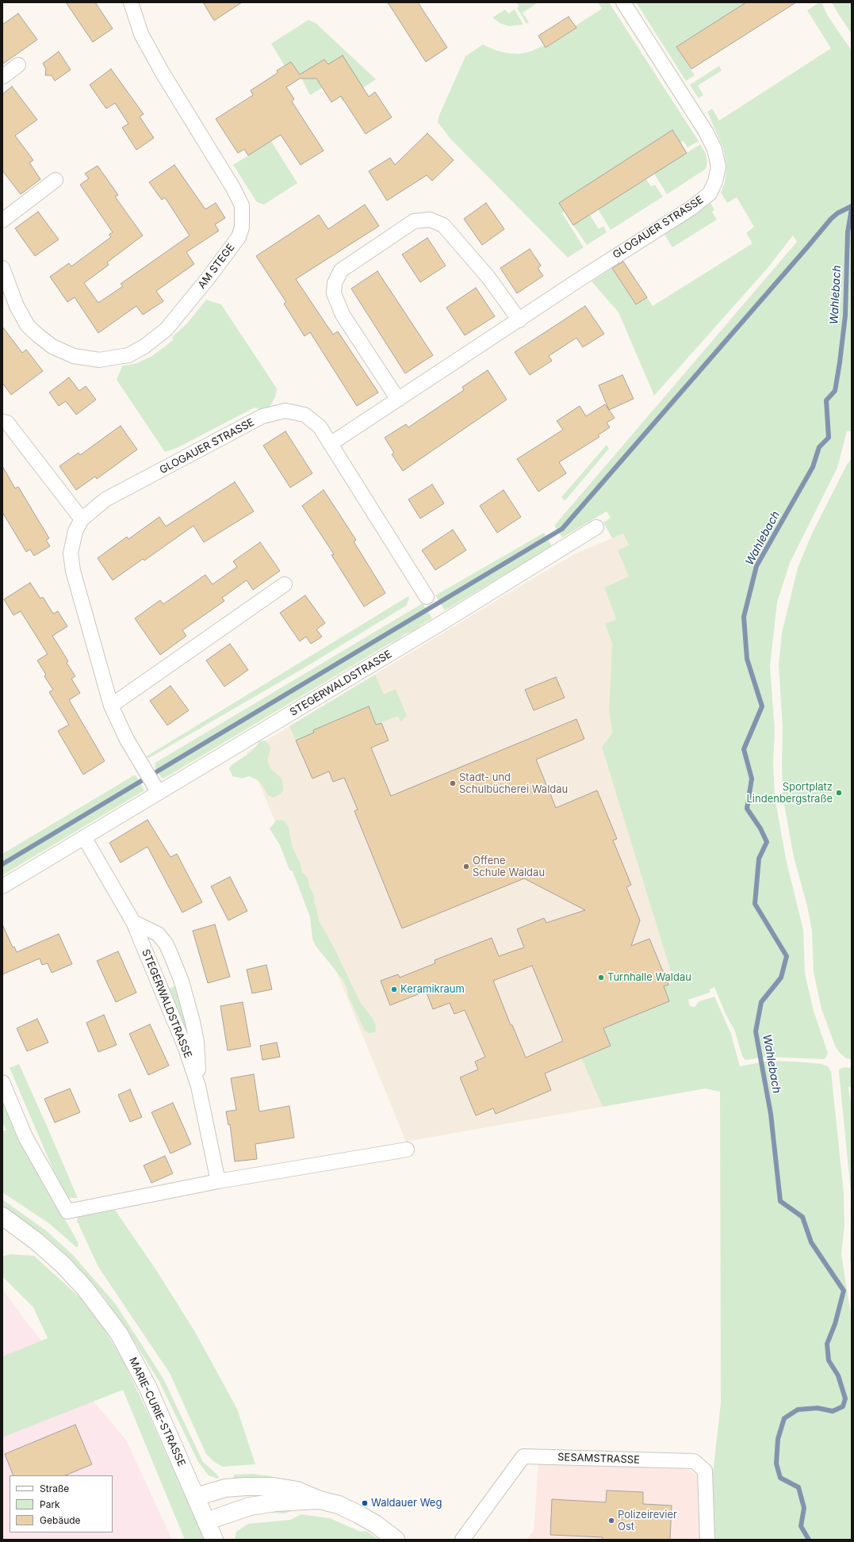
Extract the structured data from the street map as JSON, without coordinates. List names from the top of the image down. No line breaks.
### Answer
{"streets":{"street":["GLOGAUER STRASSE","AM STEGE","STEGERWALDSTRASSE","MARIE-CURIE-STRASSE","SESAMSTRASSE"]},"crossings":[["GLOGAUER STRASSE","STEGERWALDSTRASSE"]],"water":["Wahlebach"],"places":["Stadt- und Schulbücherei Waldau","Sportplatz Lindenbergstraße","Offene Schule Waldau","Turnhalle Waldau","Keramikraum","Waldauer Weg","Polizeirevier Ost"],"legend":["Straße","Park","Gebäude"]}
